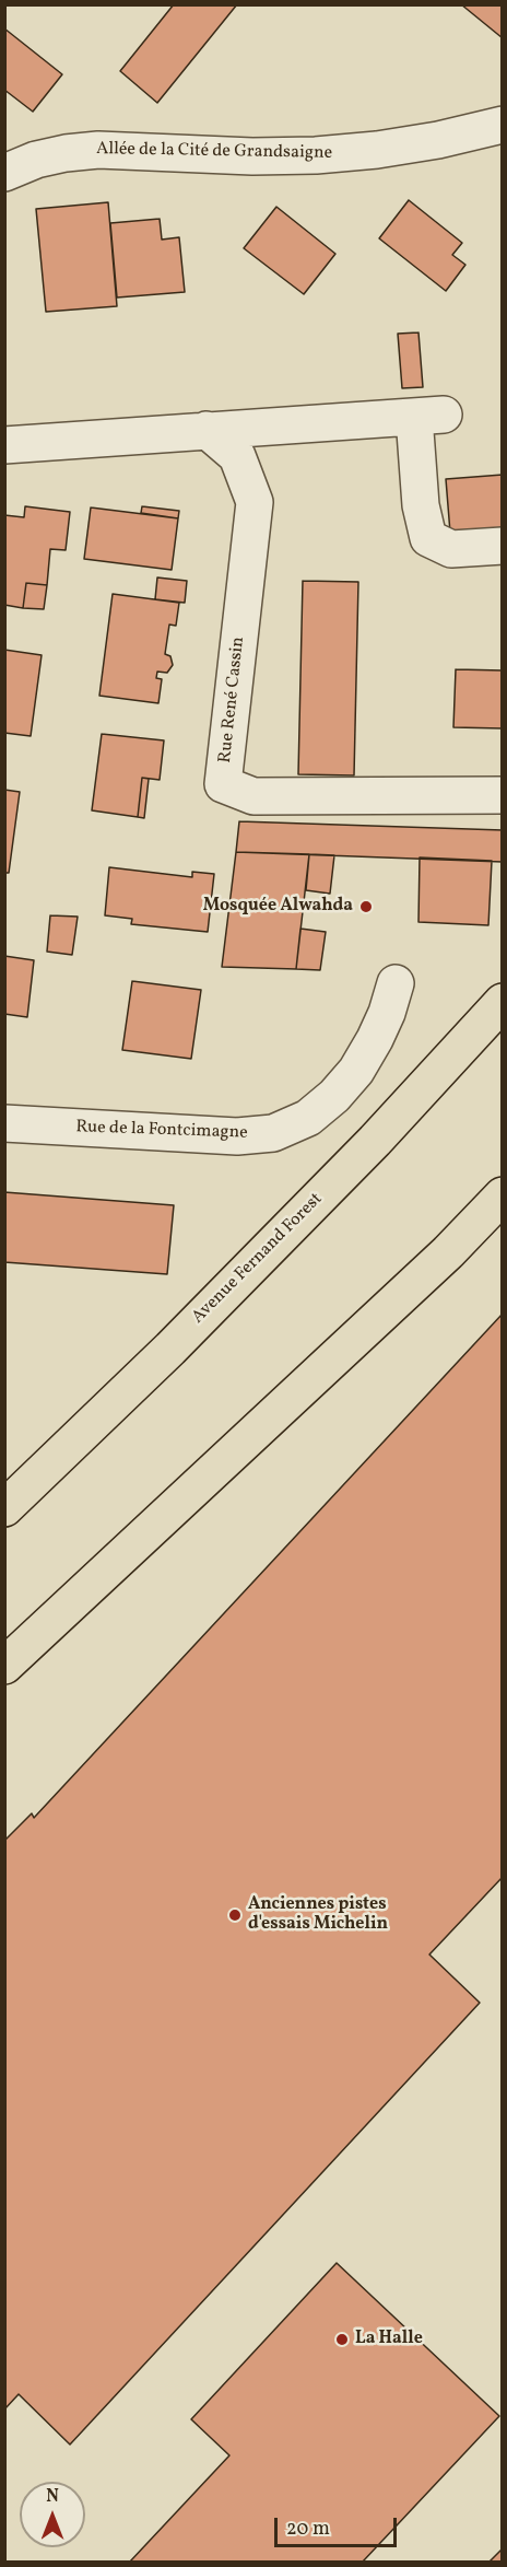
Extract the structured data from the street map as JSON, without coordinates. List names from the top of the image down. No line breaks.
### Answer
{"streets":{"main road":["Avenue Fernand Forest"],"street":["Allée de la Cité de Grandsaigne","Rue René Cassin","Rue de la Fontcimagne"]},"places":["Mosquée Alwahda","Anciennes pistes d'essais Michelin","La Halle"],"scale_bar":"20 m","north":"top"}
